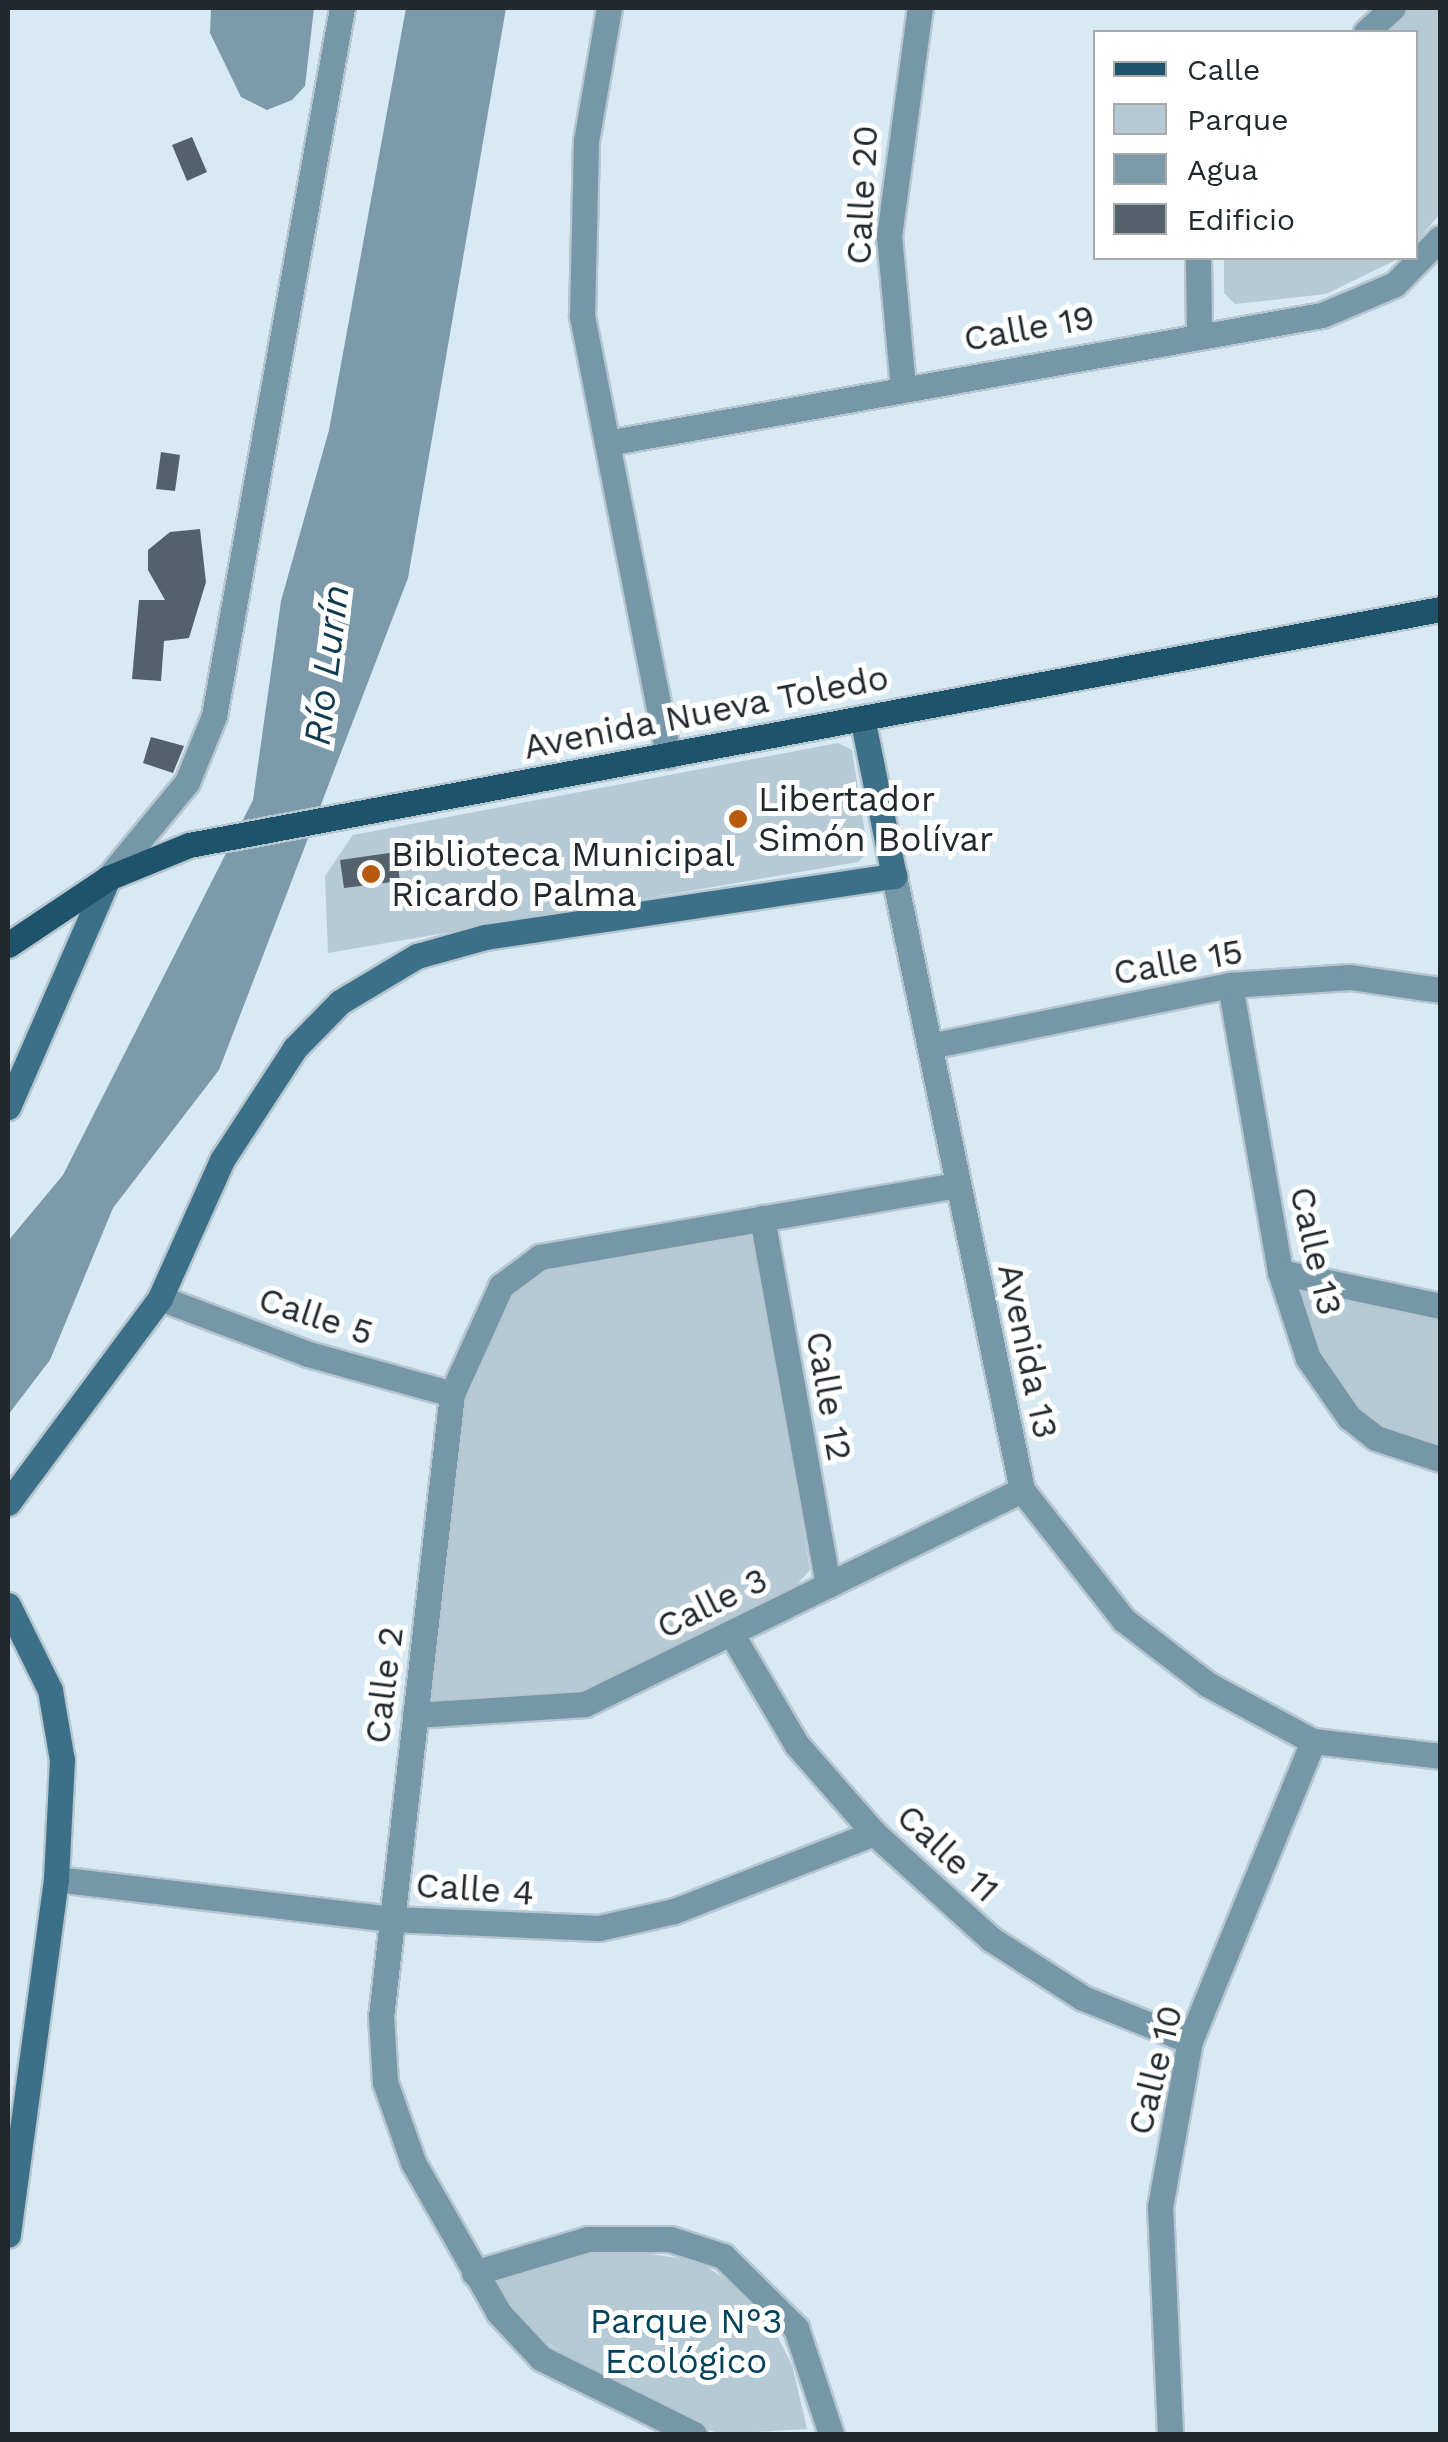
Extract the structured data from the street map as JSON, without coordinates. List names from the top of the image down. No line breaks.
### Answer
{"streets":{"main road":["Avenida Nueva Toledo"],"street":["Calle 20","Calle 19","Calle 15","Calle 13","Calle 5","Avenida 13","Calle 12","Calle 3","Calle 2","Calle 11","Calle 4","Calle 10"]},"crossings":[["Calle 20","Calle 19"],["Avenida Nueva Toledo","Avenida 13"],["Calle 15","Calle 13"],["Calle 15","Avenida 13"],["Calle 5","Calle 2"],["Avenida 13","Calle 3"],["Avenida 13","Calle 2"],["Avenida 13","Calle 10"],["Calle 12","Calle 3"],["Calle 12","Calle 2"],["Calle 3","Calle 2"],["Calle 3","Calle 11"],["Calle 2","Calle 4"],["Calle 11","Calle 4"],["Calle 11","Calle 10"]],"water":["Río Lurín"],"parks":["Parque N°3 Ecológico"],"places":["Libertador Simón Bolívar","Biblioteca Municipal Ricardo Palma"],"legend":["Calle","Parque","Agua","Edificio"]}
